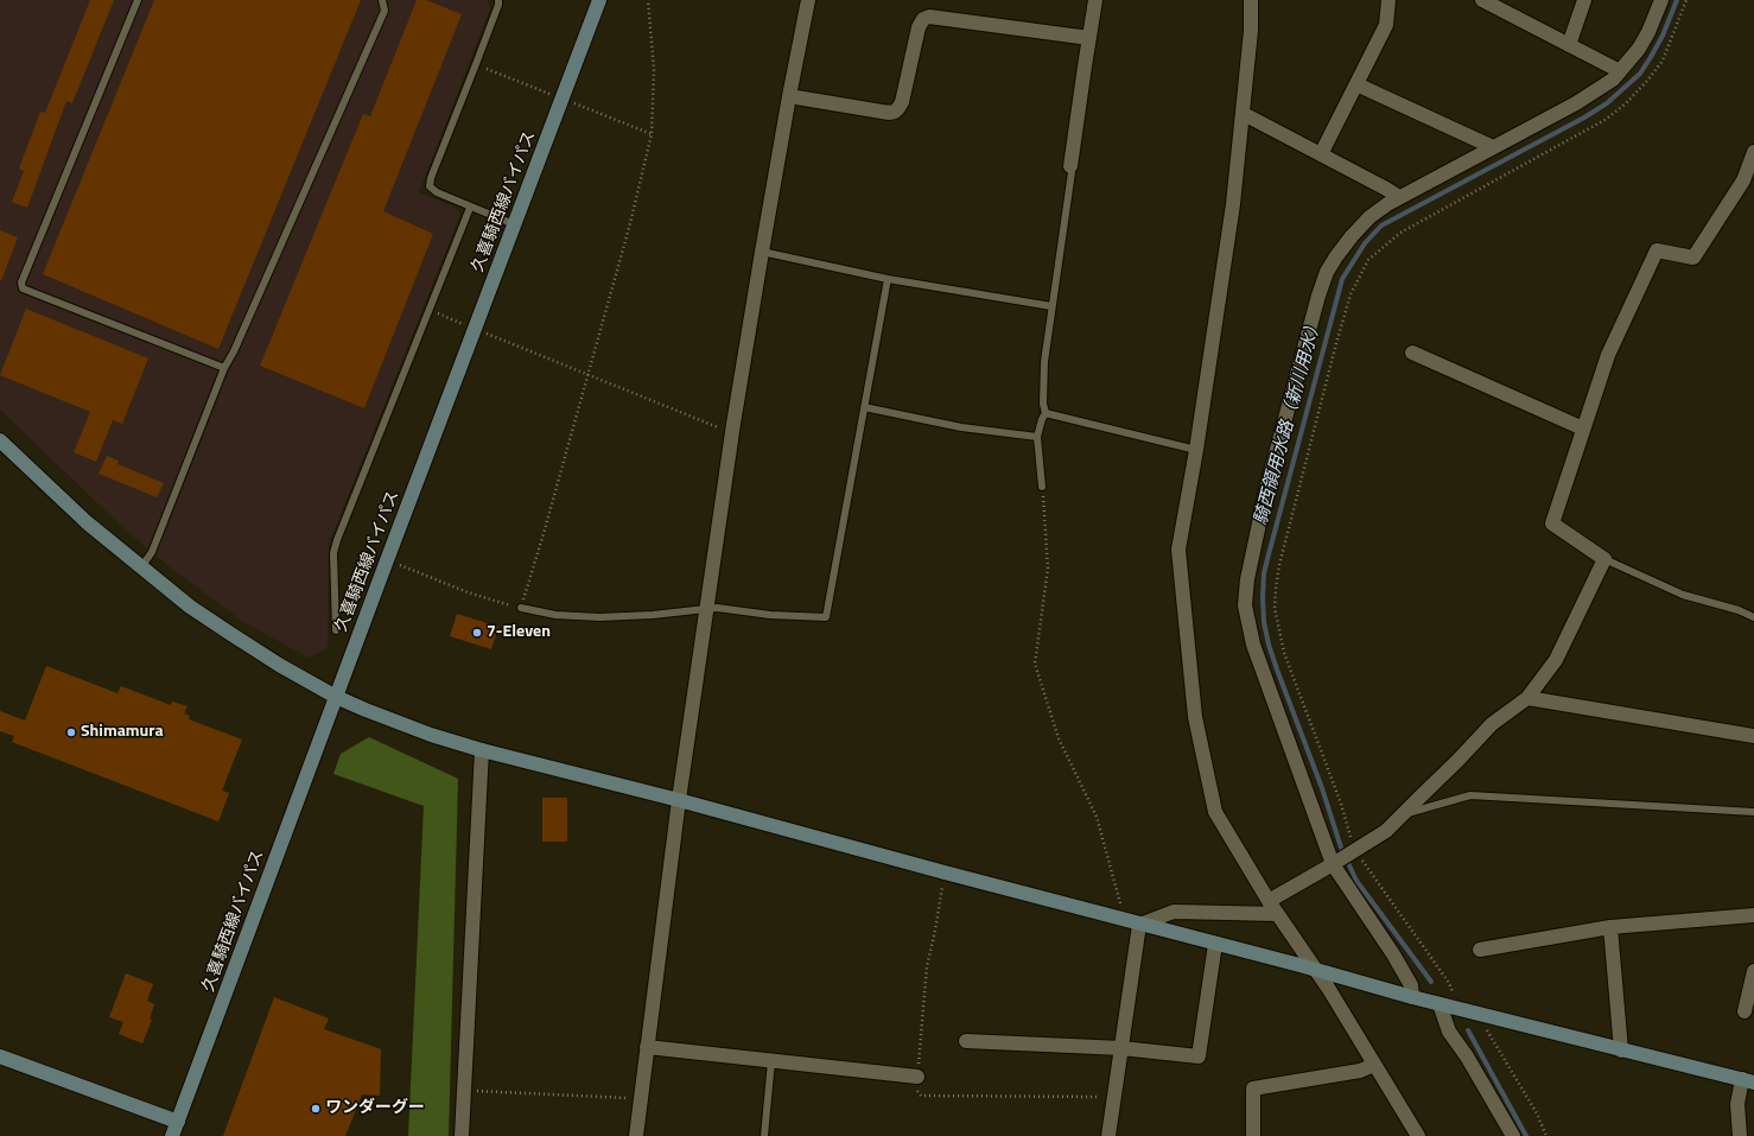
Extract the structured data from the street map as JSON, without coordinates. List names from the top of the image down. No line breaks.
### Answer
{"streets":{"street":["久喜騎西線バイパス"]},"water":["騎西領用水路（新川用水）"],"places":["7-Eleven","Shimamura","ワンダーグー"]}
